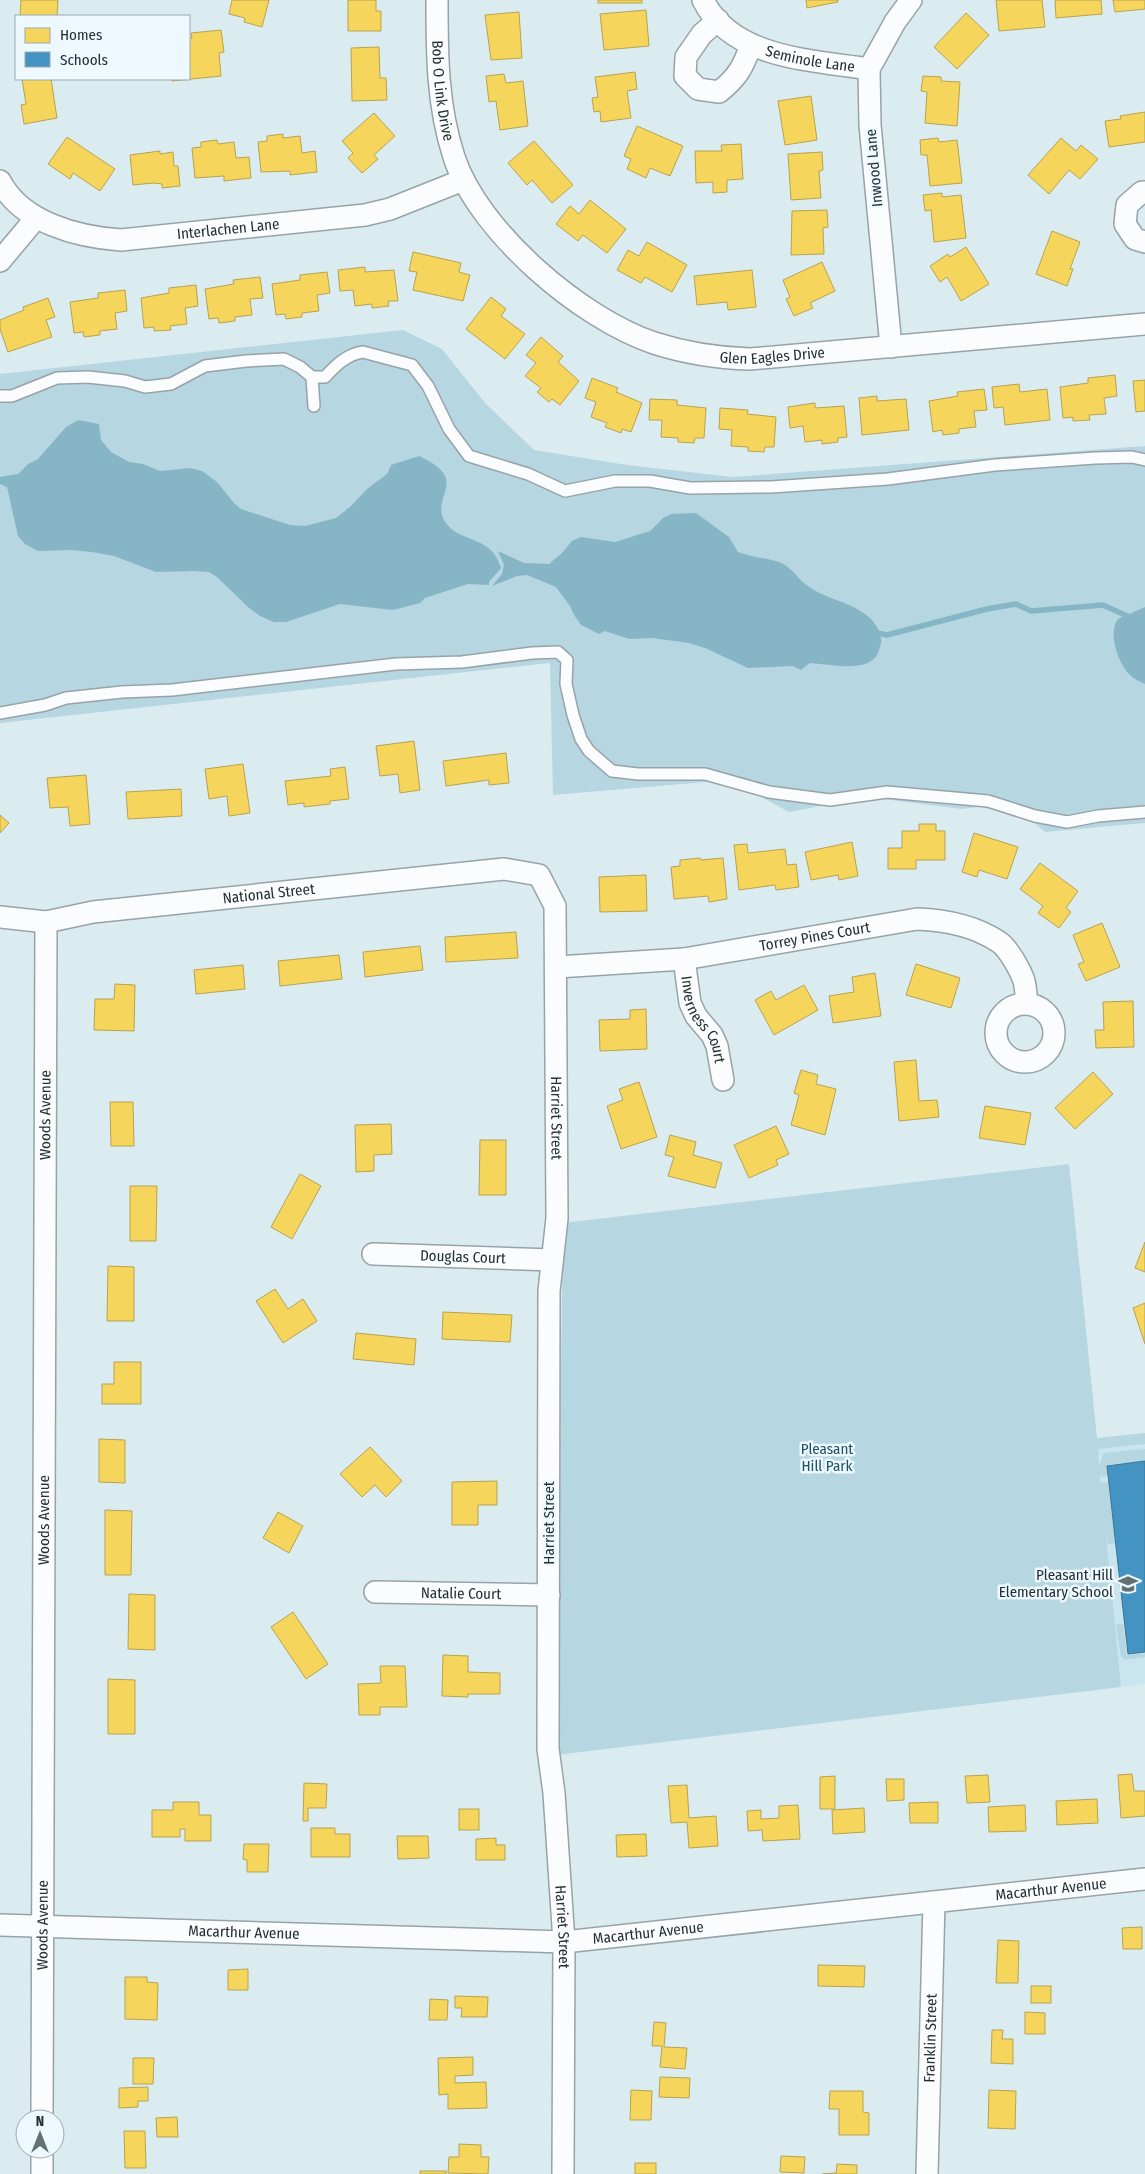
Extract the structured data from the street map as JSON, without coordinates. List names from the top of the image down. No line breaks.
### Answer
{"streets":{"street":["Seminole Lane","Bob O Link Drive","Inwood Lane","Interlachen Lane","Glen Eagles Drive","National Street","Torrey Pines Court","Inverness Court","Woods Avenue","Harriet Street","Douglas Court","Natalie Court","Macarthur Avenue","Franklin Street"]},"crossings":[["Seminole Lane","Inwood Lane"],["Bob O Link Drive","Interlachen Lane"],["Bob O Link Drive","Glen Eagles Drive"],["Inwood Lane","Glen Eagles Drive"],["Interlachen Lane","Glen Eagles Drive"],["National Street","Woods Avenue"],["National Street","Harriet Street"],["Torrey Pines Court","Inverness Court"],["Torrey Pines Court","Harriet Street"],["Woods Avenue","Macarthur Avenue"],["Harriet Street","Douglas Court"],["Harriet Street","Natalie Court"],["Harriet Street","Macarthur Avenue"],["Macarthur Avenue","Franklin Street"]],"parks":["Pleasant Hill Park"],"places":{"school or university":["Pleasant Hill Elementary School"]},"legend":["Homes","Schools"],"north":"top"}
